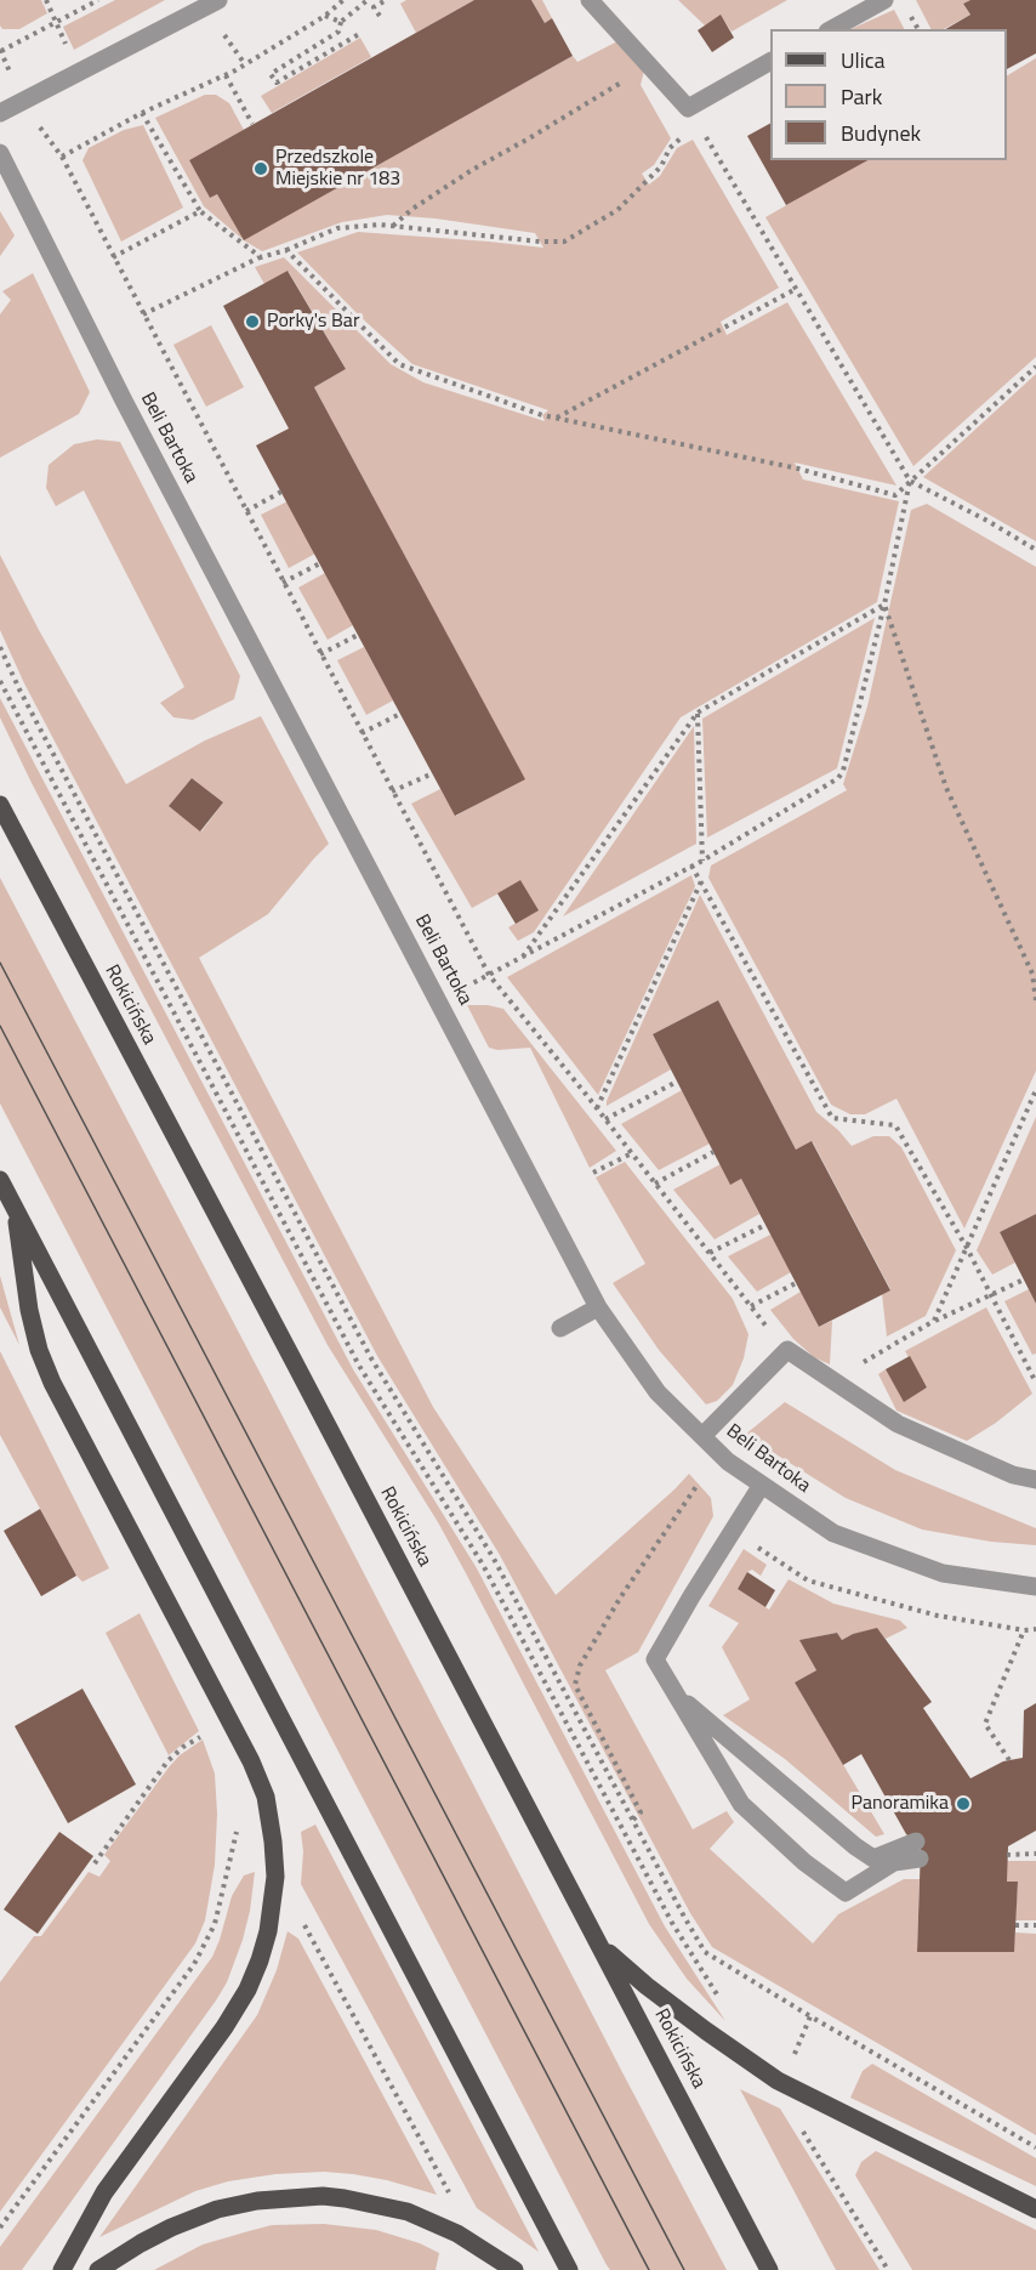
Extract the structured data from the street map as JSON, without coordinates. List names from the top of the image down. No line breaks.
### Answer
{"streets":{"main road":["Rokicińska"],"street":["Beli Bartoka"]},"places":["Przedszkole Miejskie nr 183","Porky's Bar","Panoramika"],"legend":["Ulica","Park","Budynek"]}
